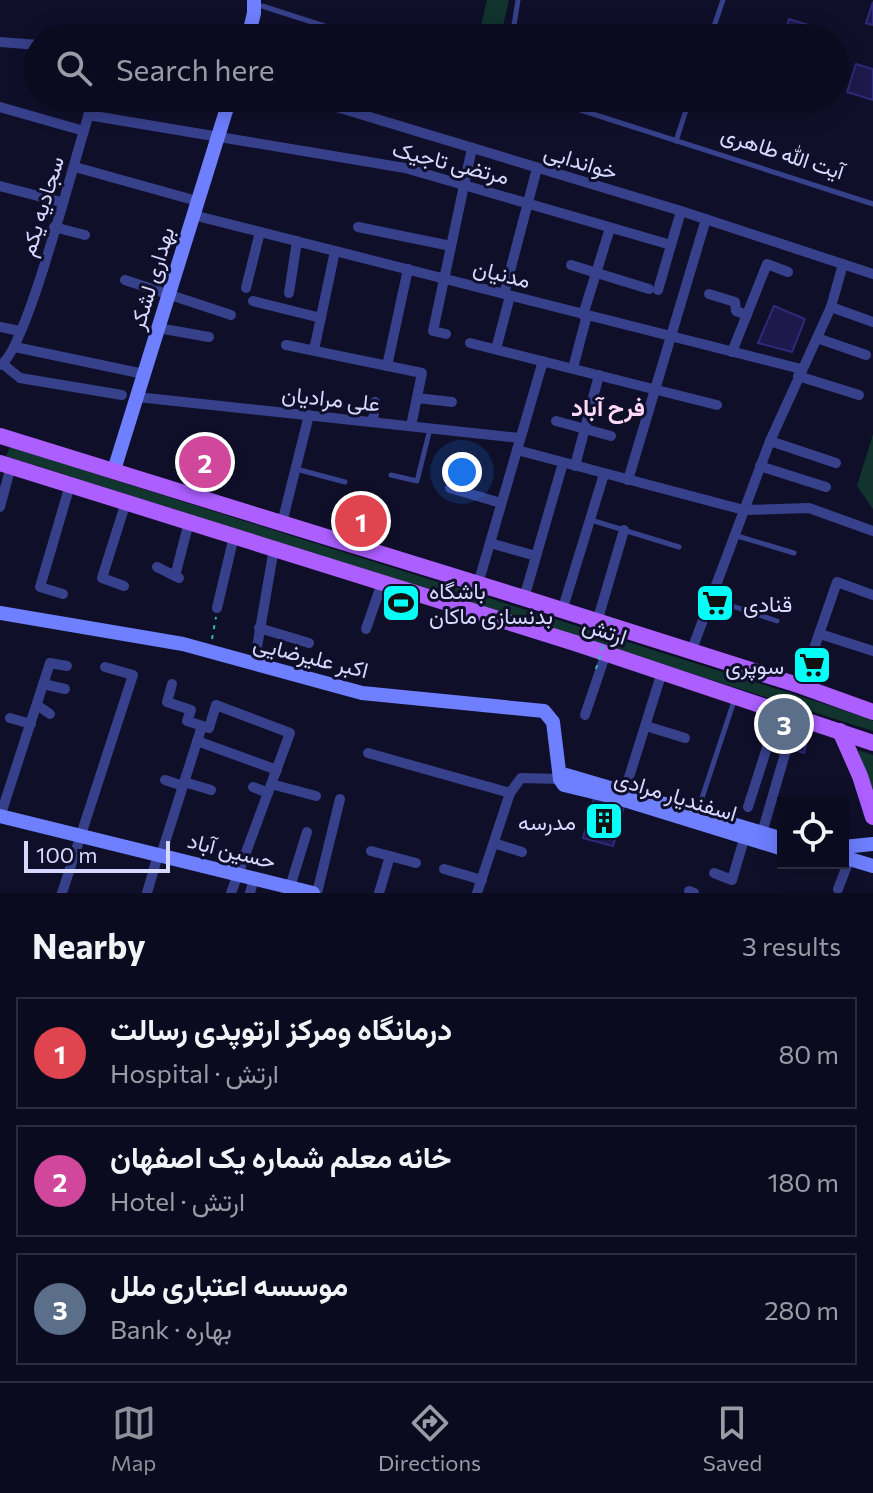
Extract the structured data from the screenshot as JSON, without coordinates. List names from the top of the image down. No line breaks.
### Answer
{"streets":{"main road":["ارتش"],"street":["خواندابی","مرتضی تاجیک","سجادیه یکم","مدنیان","بهداری لشکر","علی مرادیان","اکبر علیرضایی","اسفندیار مرادی","حسین آباد"],"lane":["آیت الله طاهری"]},"crossings":[["مرتضی تاجیک","سجادیه یکم"],["مرتضی تاجیک","بهداری لشکر"],["سجادیه یکم","مدنیان"],["سجادیه یکم","علی مرادیان"],["مدنیان","بهداری لشکر"],["بهداری لشکر","علی مرادیان"],["بهداری لشکر","ارتش"],["اکبر علیرضایی","اسفندیار مرادی"]],"districts":["فرح آباد"],"places":{"sports":["باشگاه بدنسازی ماکان"],"supermarket":["قنادی","سوپری"],"building":["مدرسه"]},"scale_bar":"100 m","page":{"search":"Search here","pins":["2","1","3"],"scale":"100 m","heading":["Nearby","3 results"],"list":[{"mark":"1","name":"درمانگاه ومرکز ارتوپدی رسالت","note":"Hospital · ارتش","value":"80 m"},{"mark":"2","name":"خانه معلم شماره یک اصفهان","note":"Hotel · ارتش","value":"180 m"},{"mark":"3","name":"موسسه اعتباری ملل","note":"Bank · بهاره","value":"280 m"}],"nav":["Map","Directions","Saved"]}}
